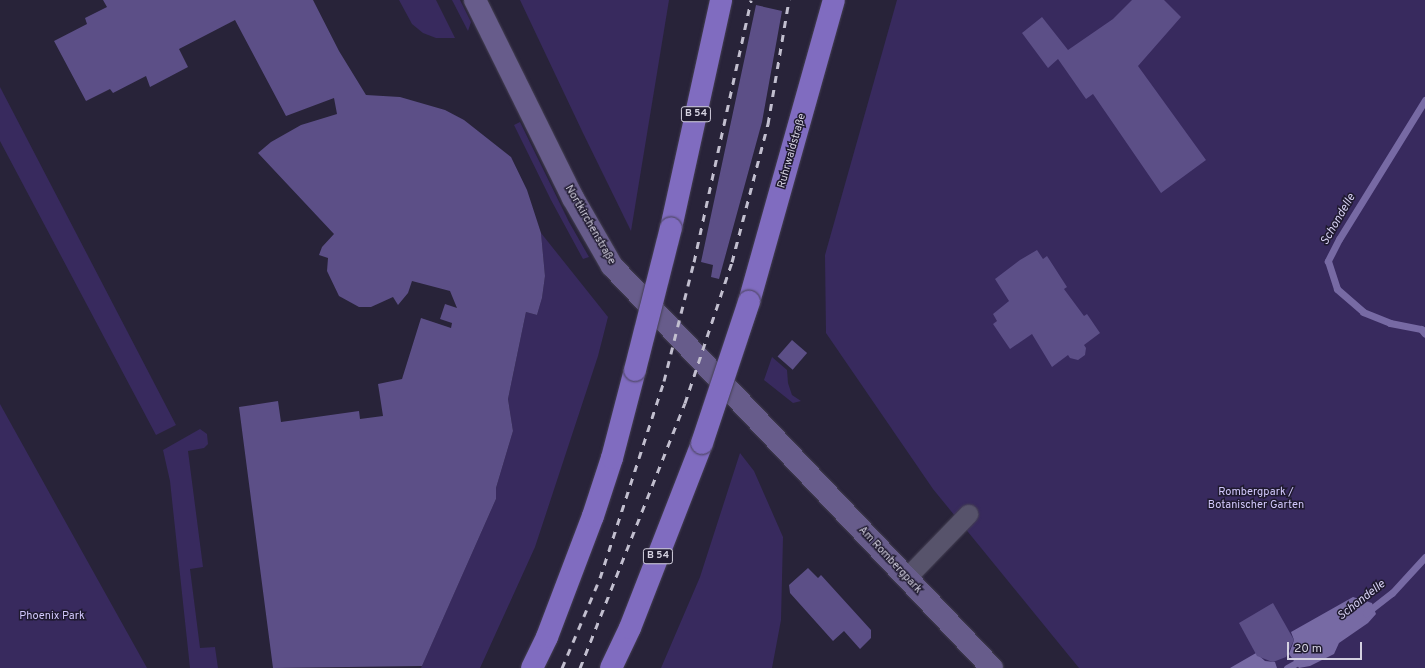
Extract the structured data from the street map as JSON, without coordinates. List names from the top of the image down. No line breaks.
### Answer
{"streets":{"highway":["B 54","Ruhrwaldstraße"],"main road":["Nortkirchenstraße","Am Rombergpark"]},"crossings":[["Nortkirchenstraße","Am Rombergpark"]],"water":["Schondelle"],"parks":["Rombergpark / Botanischer Garten","Phoenix Park"],"scale_bar":"20 m"}
